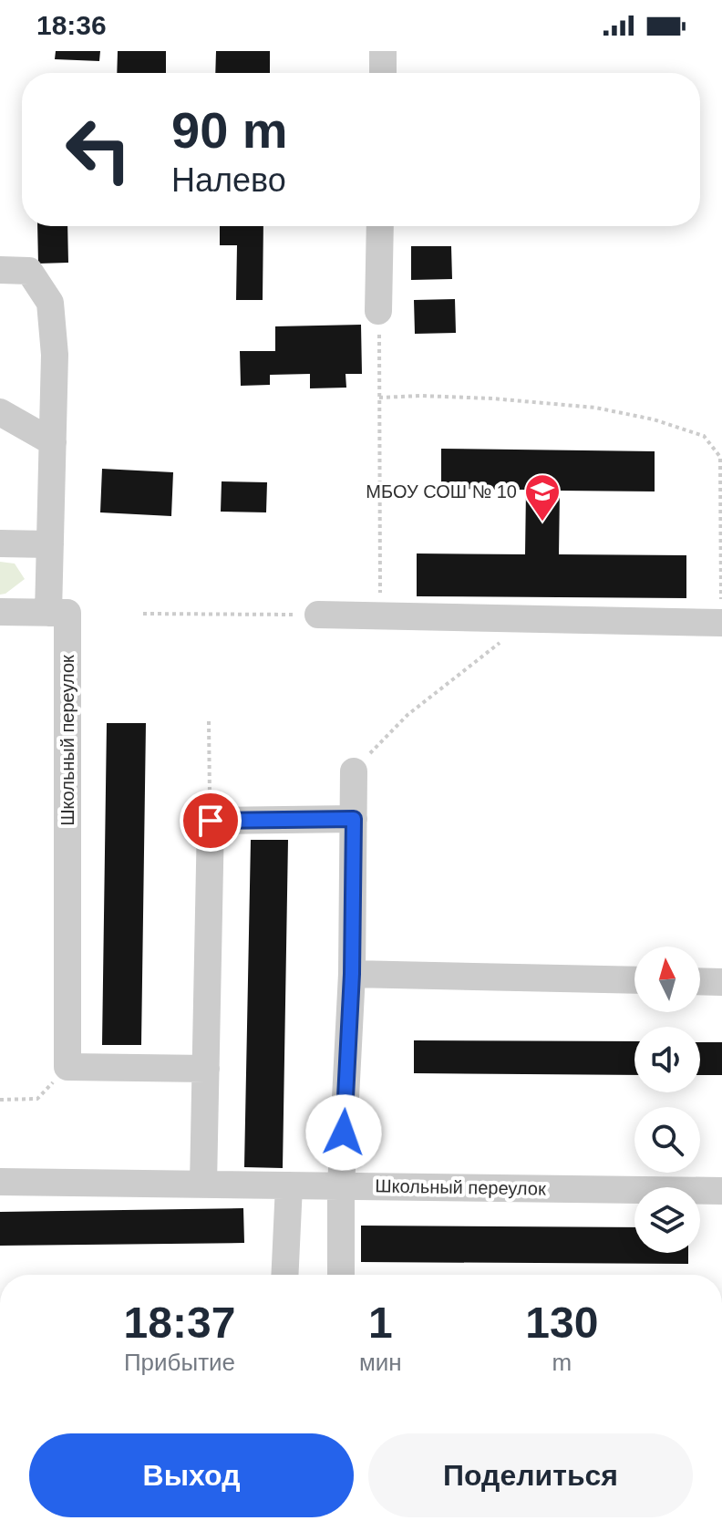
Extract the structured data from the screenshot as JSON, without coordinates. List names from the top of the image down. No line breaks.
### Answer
{"streets":{"street":["Школьный переулок"]},"places":{"school or university":["МБОУ СОШ № 10"]},"north":"top","page":{"status":"18:36","turn":["90 m","Налево"],"eta":["18:37","Прибытие","1","мин","130","m"],"buttons":["Выход","Поделиться"]}}
